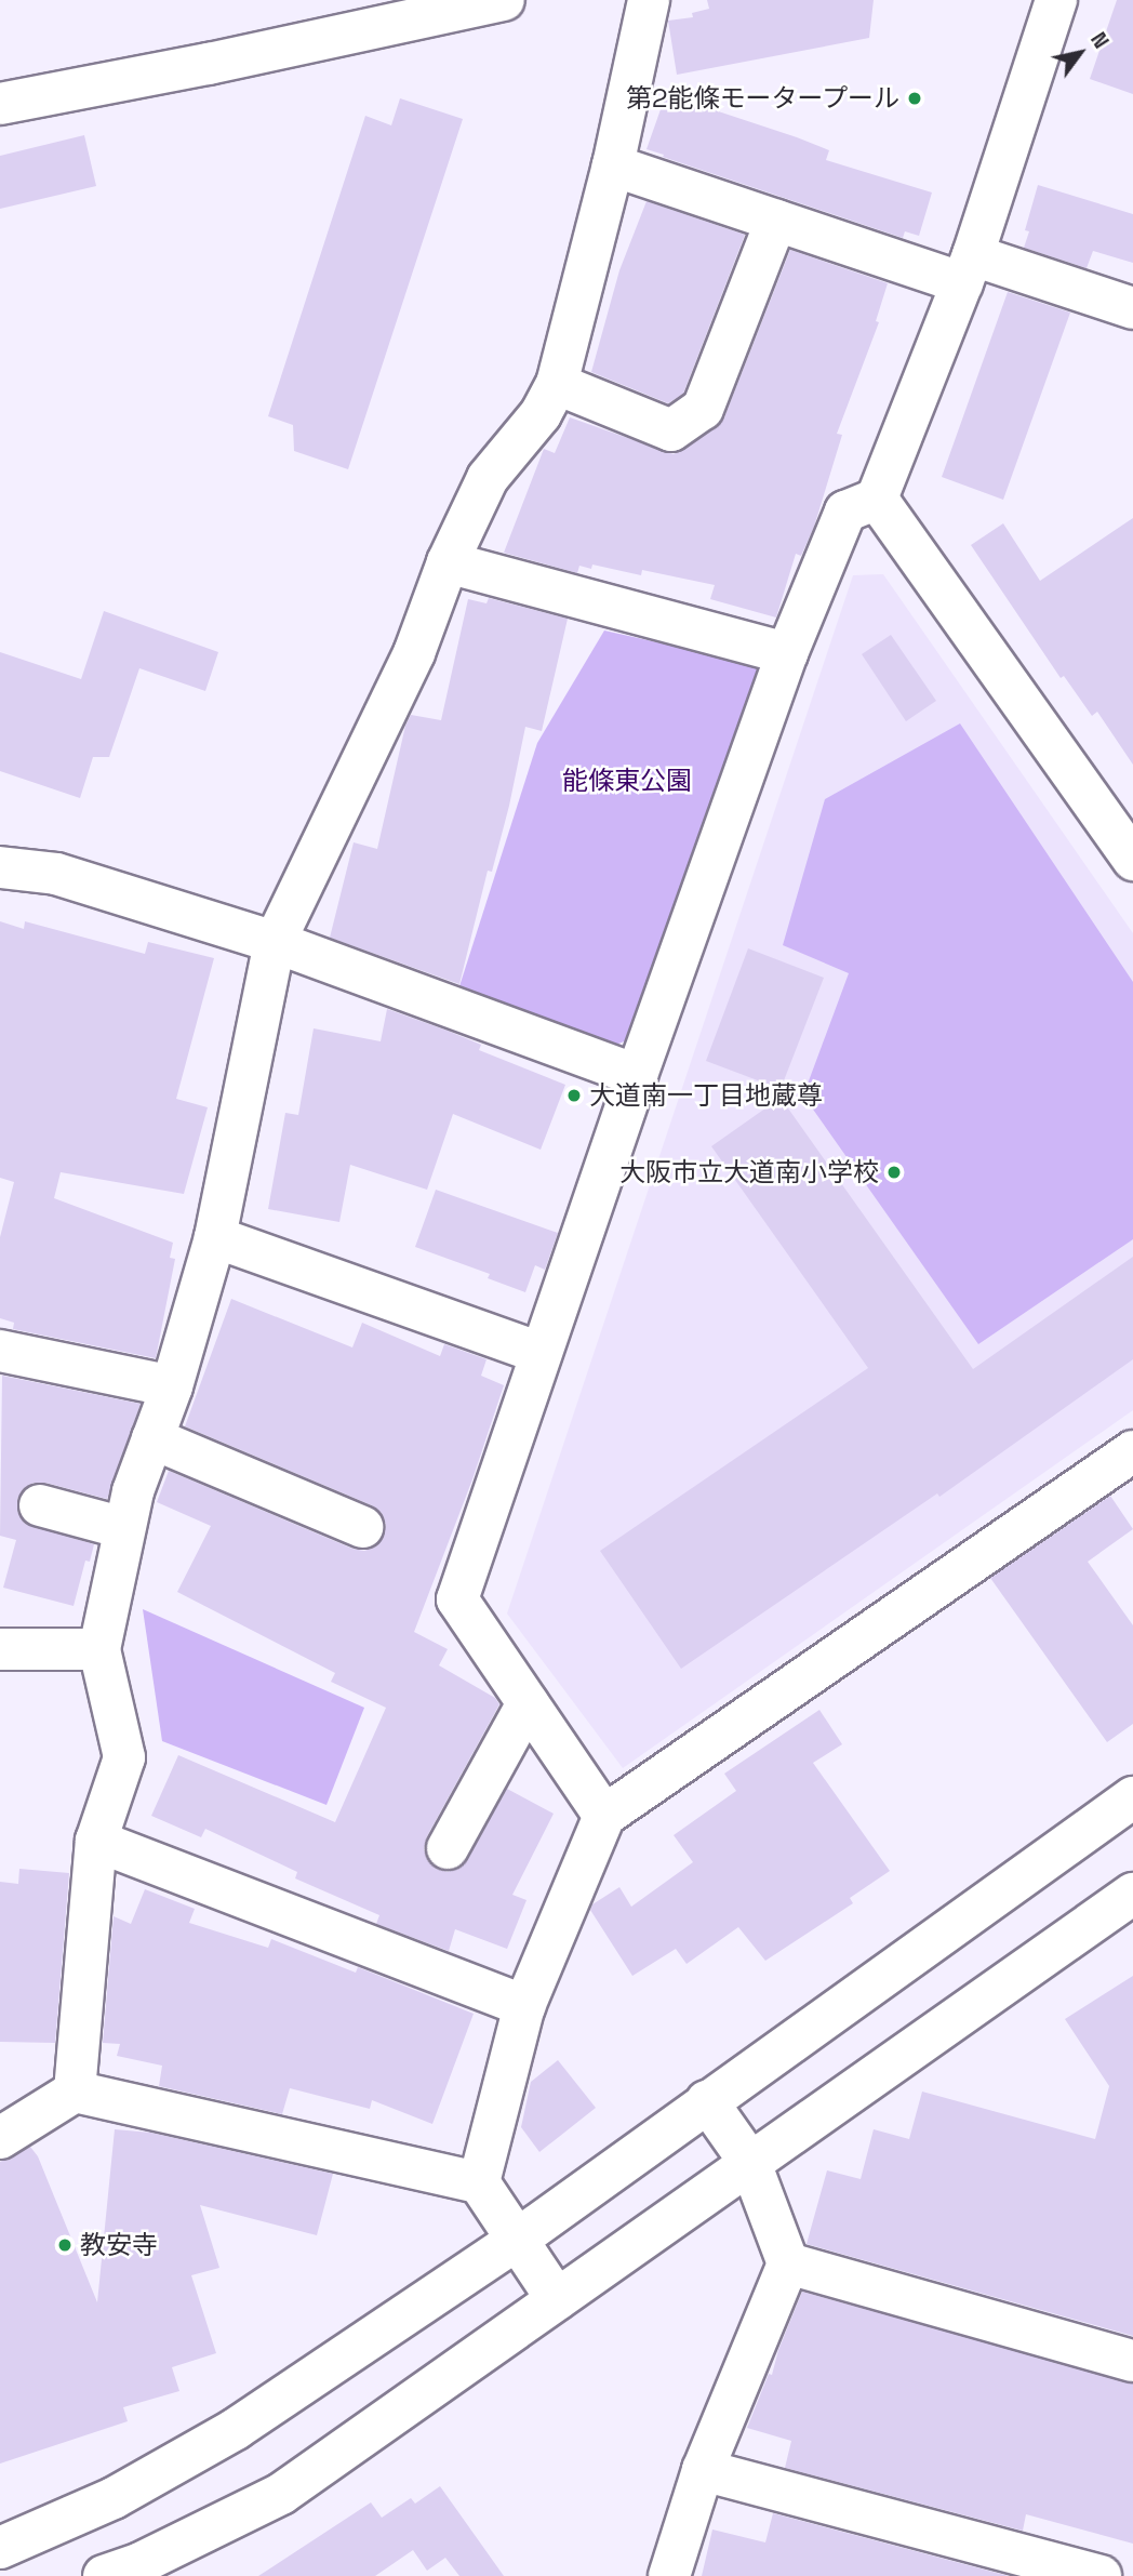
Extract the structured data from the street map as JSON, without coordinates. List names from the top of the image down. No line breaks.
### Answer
{"parks":["能條東公園"],"places":["第2能條モータープール","大道南一丁目地蔵尊","大阪市立大道南小学校","教安寺"],"north":"top right"}
